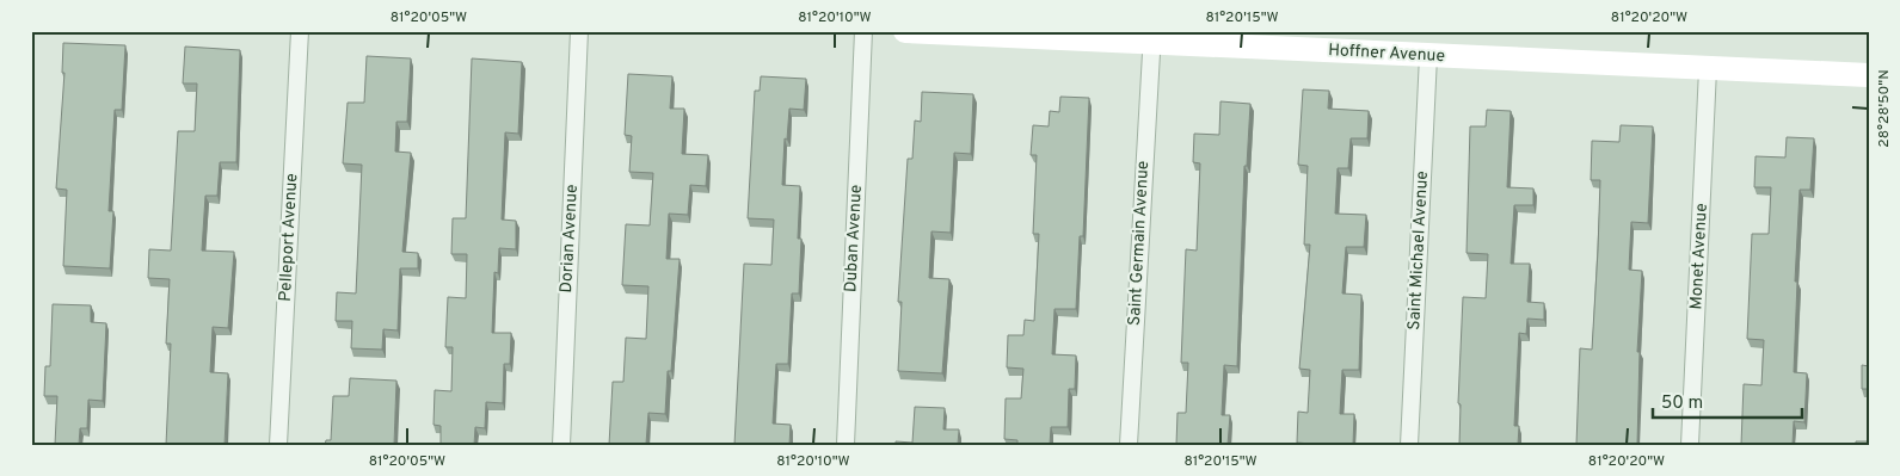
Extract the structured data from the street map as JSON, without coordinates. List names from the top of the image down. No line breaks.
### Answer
{"streets":{"main road":["Hoffner Avenue"],"street":["Pelleport Avenue","Dorian Avenue","Duban Avenue","Saint Germain Avenue","Saint Michael Avenue","Monet Avenue"]},"crossings":[["Hoffner Avenue","Saint Germain Avenue"],["Hoffner Avenue","Saint Michael Avenue"],["Hoffner Avenue","Monet Avenue"]],"scale_bar":"50 m","coordinates":["81°20'05\"W","81°20'10\"W","81°20'15\"W","81°20'20\"W","28°28'50\"N"]}
